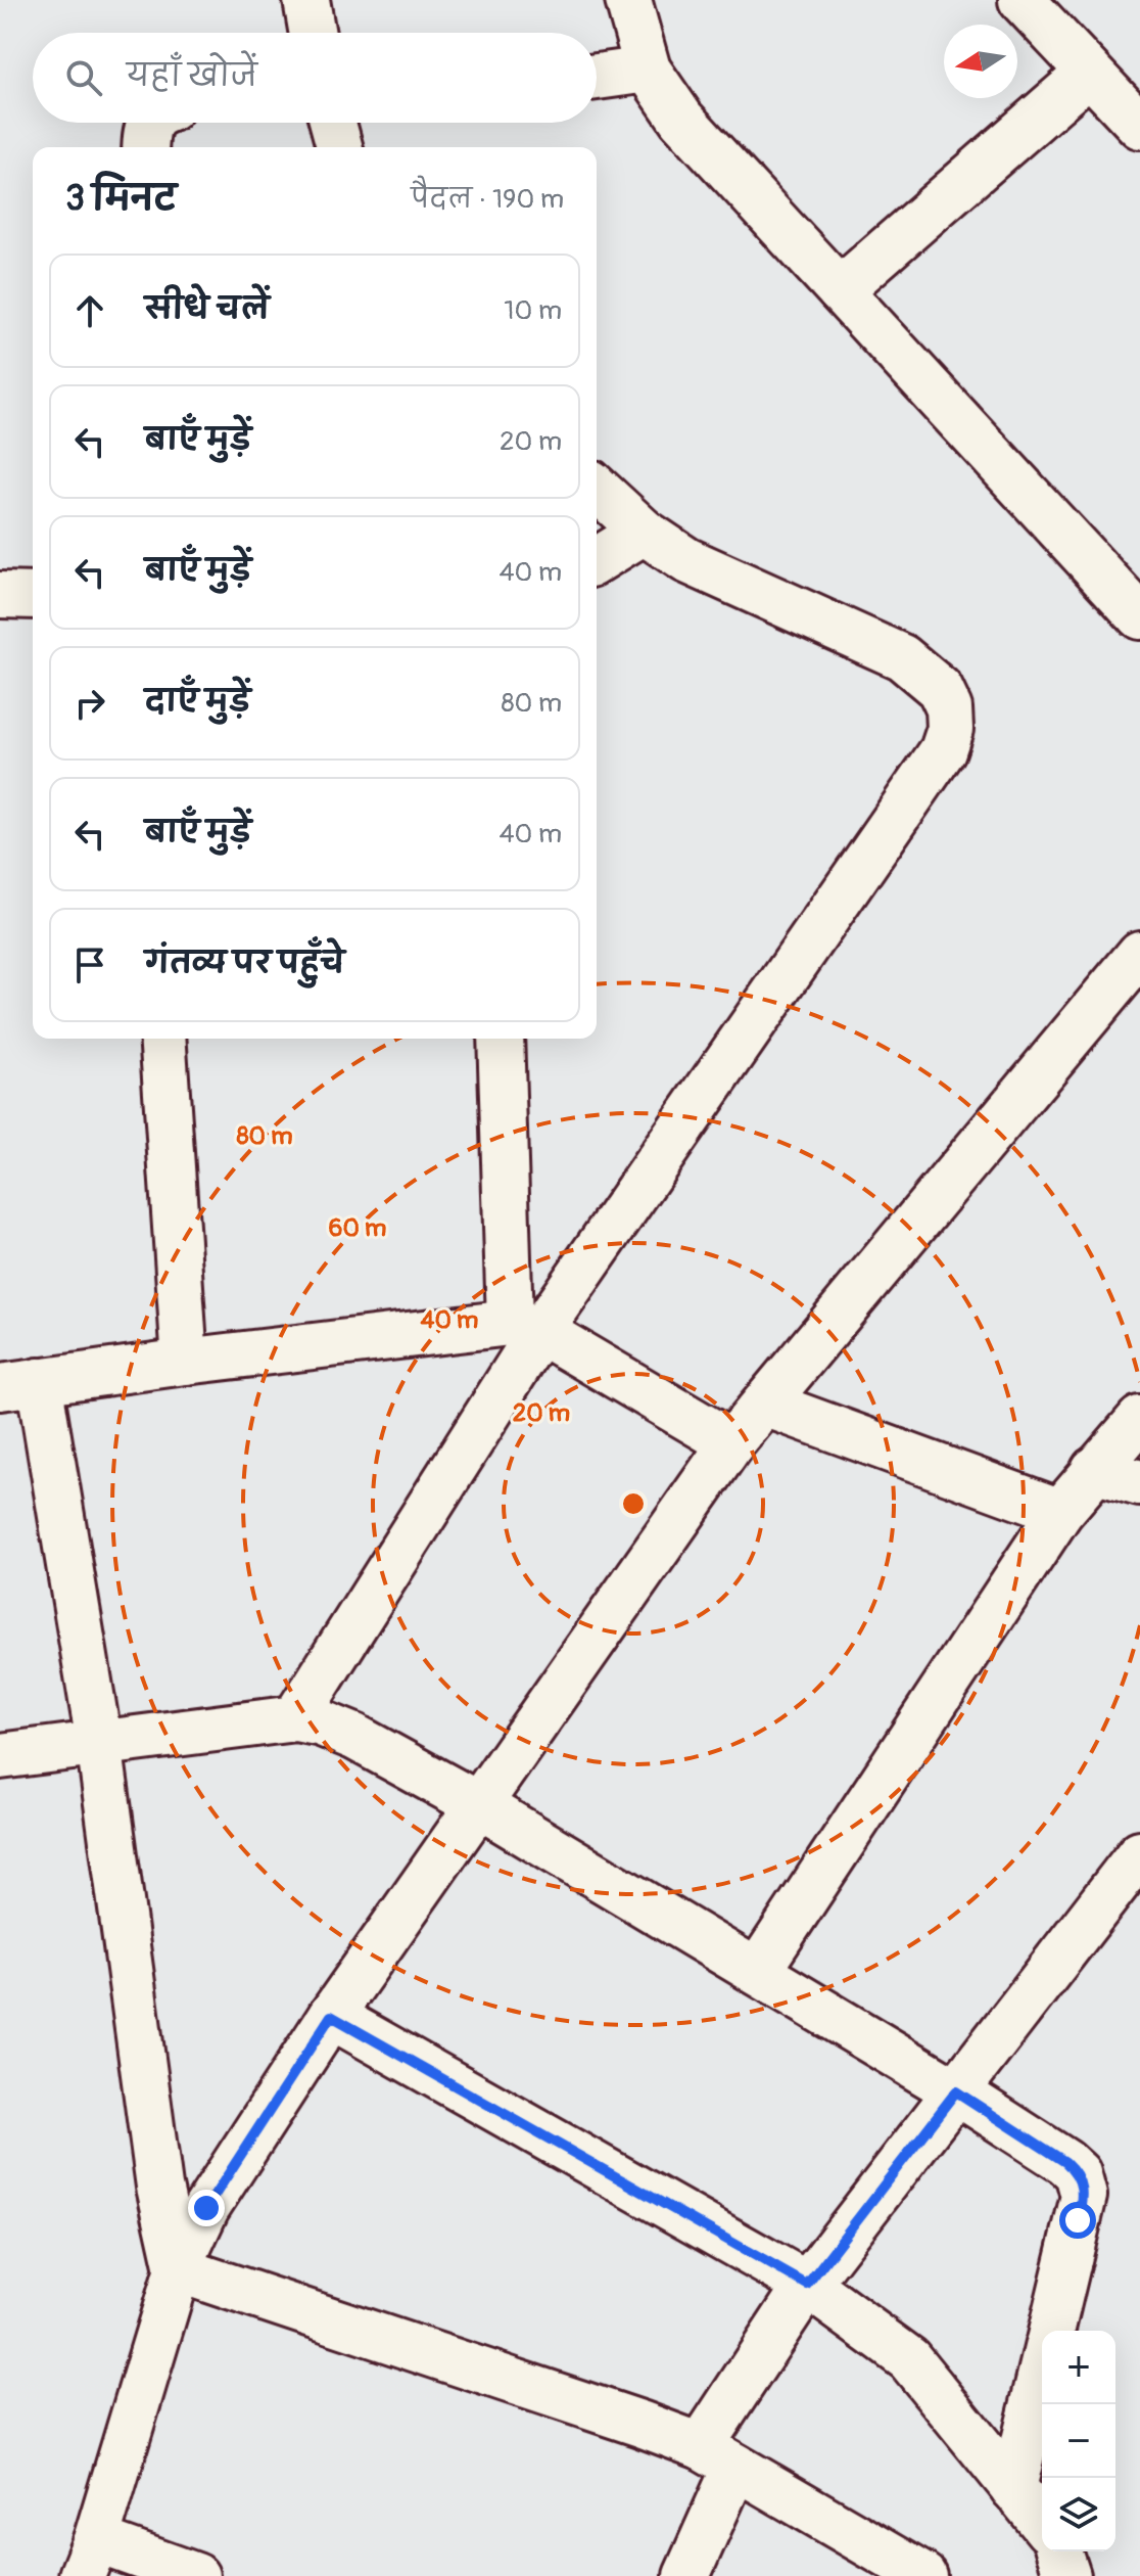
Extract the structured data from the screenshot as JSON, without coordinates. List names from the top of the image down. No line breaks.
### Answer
{"north":"left","page":{"search":"यहाँ खोजें","heading":["3 मिनट","पैदल · 190 m"],"list":[["सीधे चलें","10 m"],["बाएँ मुड़ें","20 m"],["बाएँ मुड़ें","40 m"],["दाएँ मुड़ें","80 m"],["बाएँ मुड़ें","40 m"],"गंतव्य पर पहुँचे"],"map_buttons":["+","−"]},"rings":["80 m","60 m","40 m","20 m"]}
